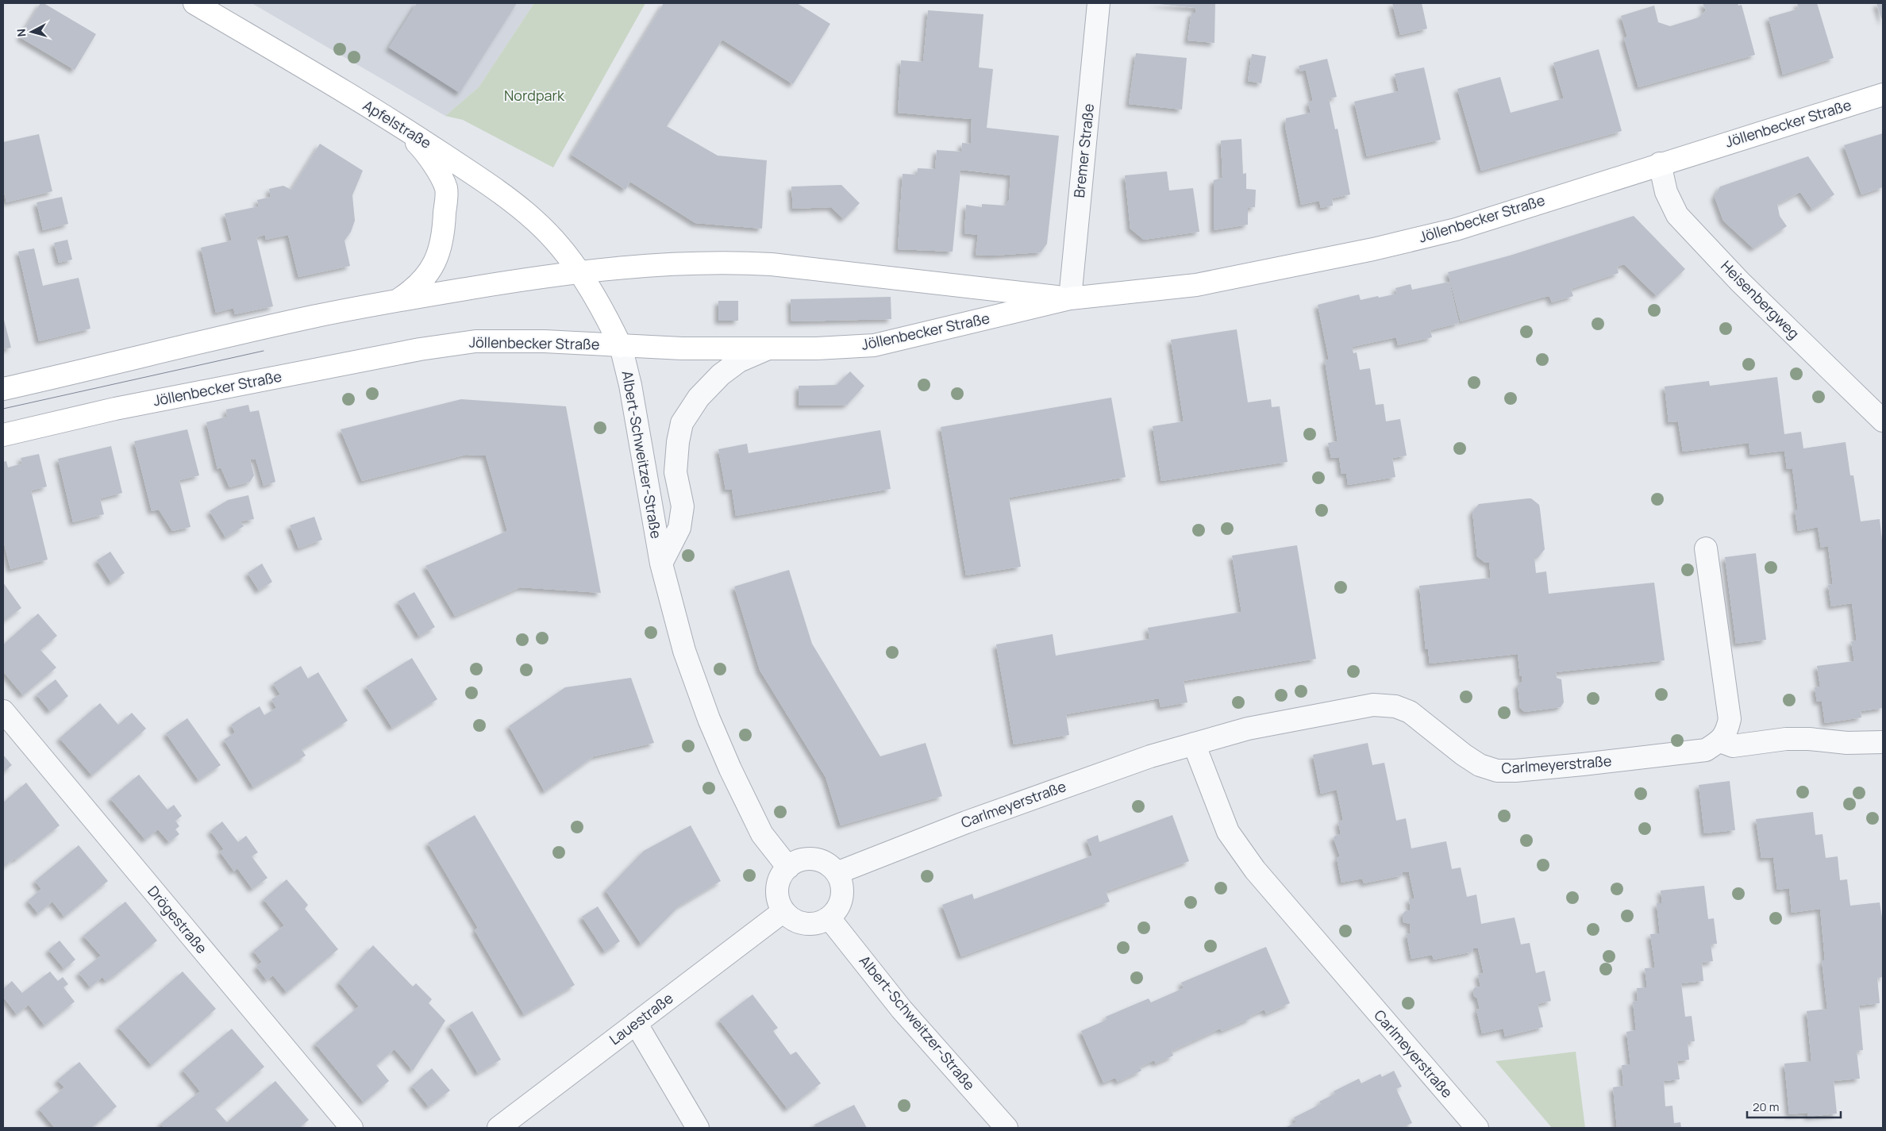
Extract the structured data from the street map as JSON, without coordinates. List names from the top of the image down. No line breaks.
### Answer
{"streets":{"main road":["Jöllenbecker Straße","Apfelstraße"],"street":["Bremer Straße","Heisenbergweg","Albert-Schweitzer-Straße","Carlmeyerstraße","Drögestraße","Lauestraße"]},"crossings":[["Jöllenbecker Straße","Apfelstraße"],["Jöllenbecker Straße","Bremer Straße"],["Jöllenbecker Straße","Heisenbergweg"],["Jöllenbecker Straße","Albert-Schweitzer-Straße"],["Apfelstraße","Albert-Schweitzer-Straße"],["Albert-Schweitzer-Straße","Carlmeyerstraße"],["Albert-Schweitzer-Straße","Lauestraße"],["Carlmeyerstraße","Lauestraße"]],"parks":["Nordpark"],"scale_bar":"20 m","north":"left"}
